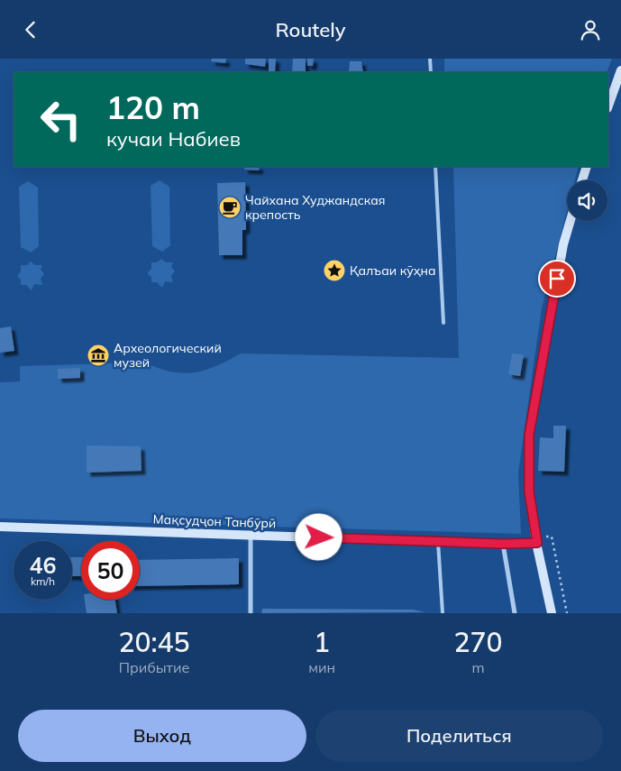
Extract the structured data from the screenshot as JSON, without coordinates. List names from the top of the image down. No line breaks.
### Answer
{"streets":{"main road":["Мақсудҷон Танбӯрӣ"]},"places":{"cafe":["Чайхана Худжандская крепость"],"place":["Қалъаи кӯҳна"],"museum":["Археологический музей"]},"page":{"header":"Routely","turn":["120 m","кучаи Набиев"],"speed":"46 km/h","limit":"50","eta":["20:45","Прибытие","1","мин","270","m"],"buttons":["Выход","Поделиться"]}}
